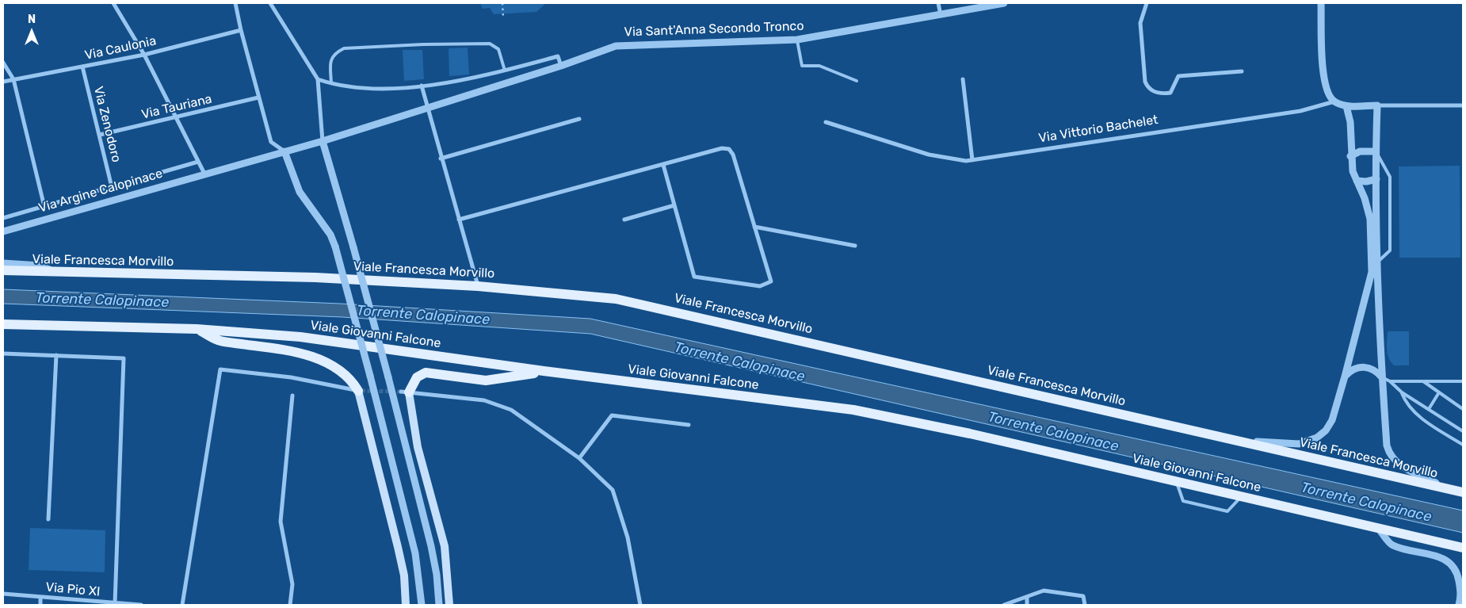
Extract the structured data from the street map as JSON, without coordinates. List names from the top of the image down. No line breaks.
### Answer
{"streets":{"main road":["Viale Francesca Morvillo","Viale Giovanni Falcone"],"street":["Via Sant'Anna Secondo Tronco","Via Caulonia","Via Tauriana","Via Zenodoro","Via Vittorio Bachelet","Via Argine Calopinace","Via Pio XI"]},"crossings":[["Via Sant'Anna Secondo Tronco","Via Argine Calopinace"],["Via Caulonia","Via Zenodoro"],["Via Tauriana","Via Zenodoro"]],"water":["Torrente Calopinace"],"north":"top"}
